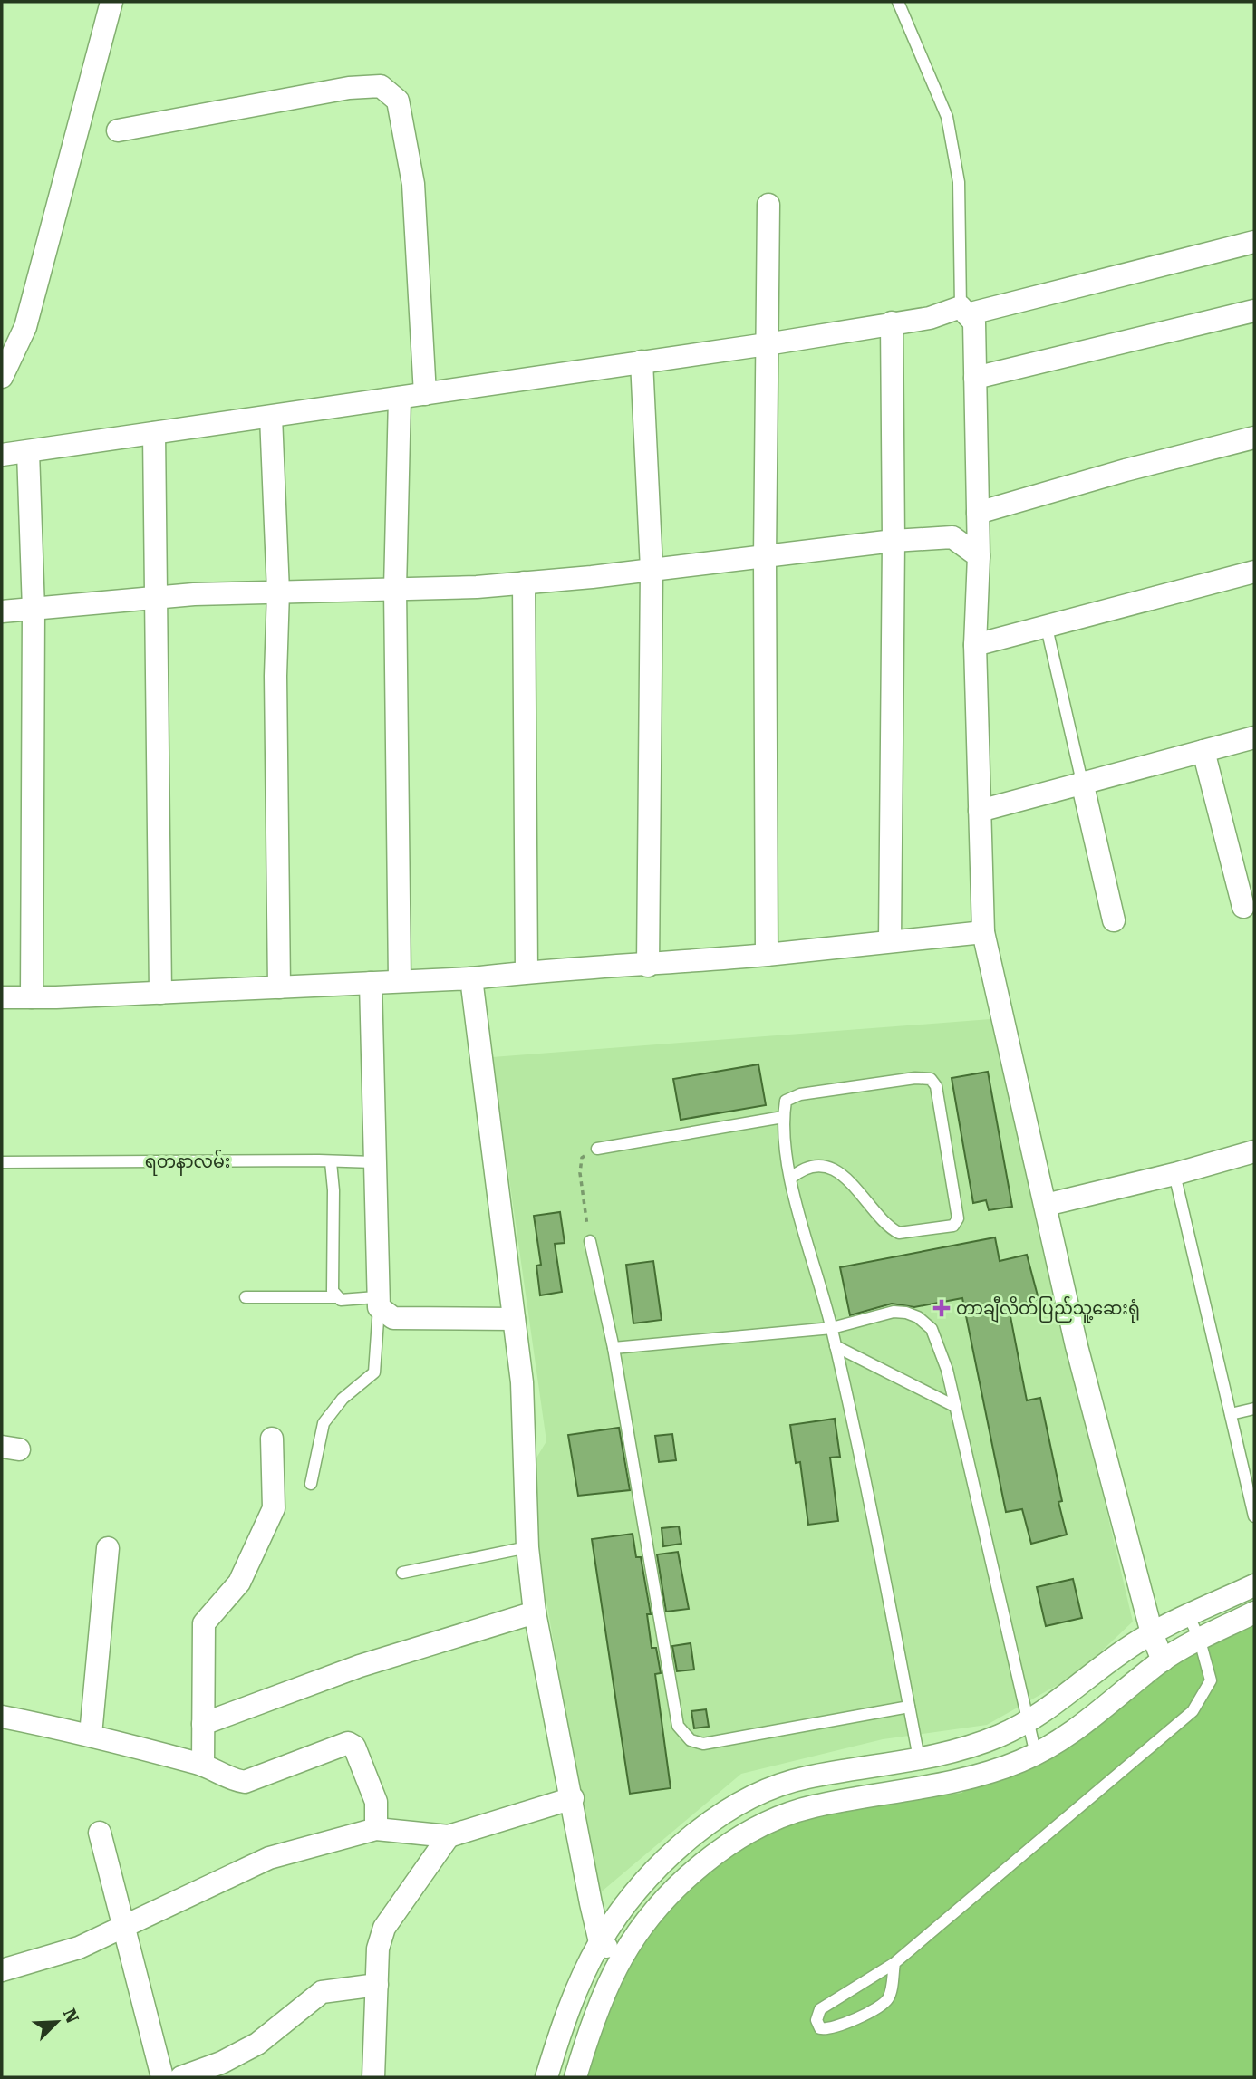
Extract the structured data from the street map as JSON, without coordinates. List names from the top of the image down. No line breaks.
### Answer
{"streets":{"lane":["ရတနာလမ်း"]},"places":{"health":["တာချီလိတ်ပြည်သူ့ဆေးရုံ"]},"north":"top right"}
